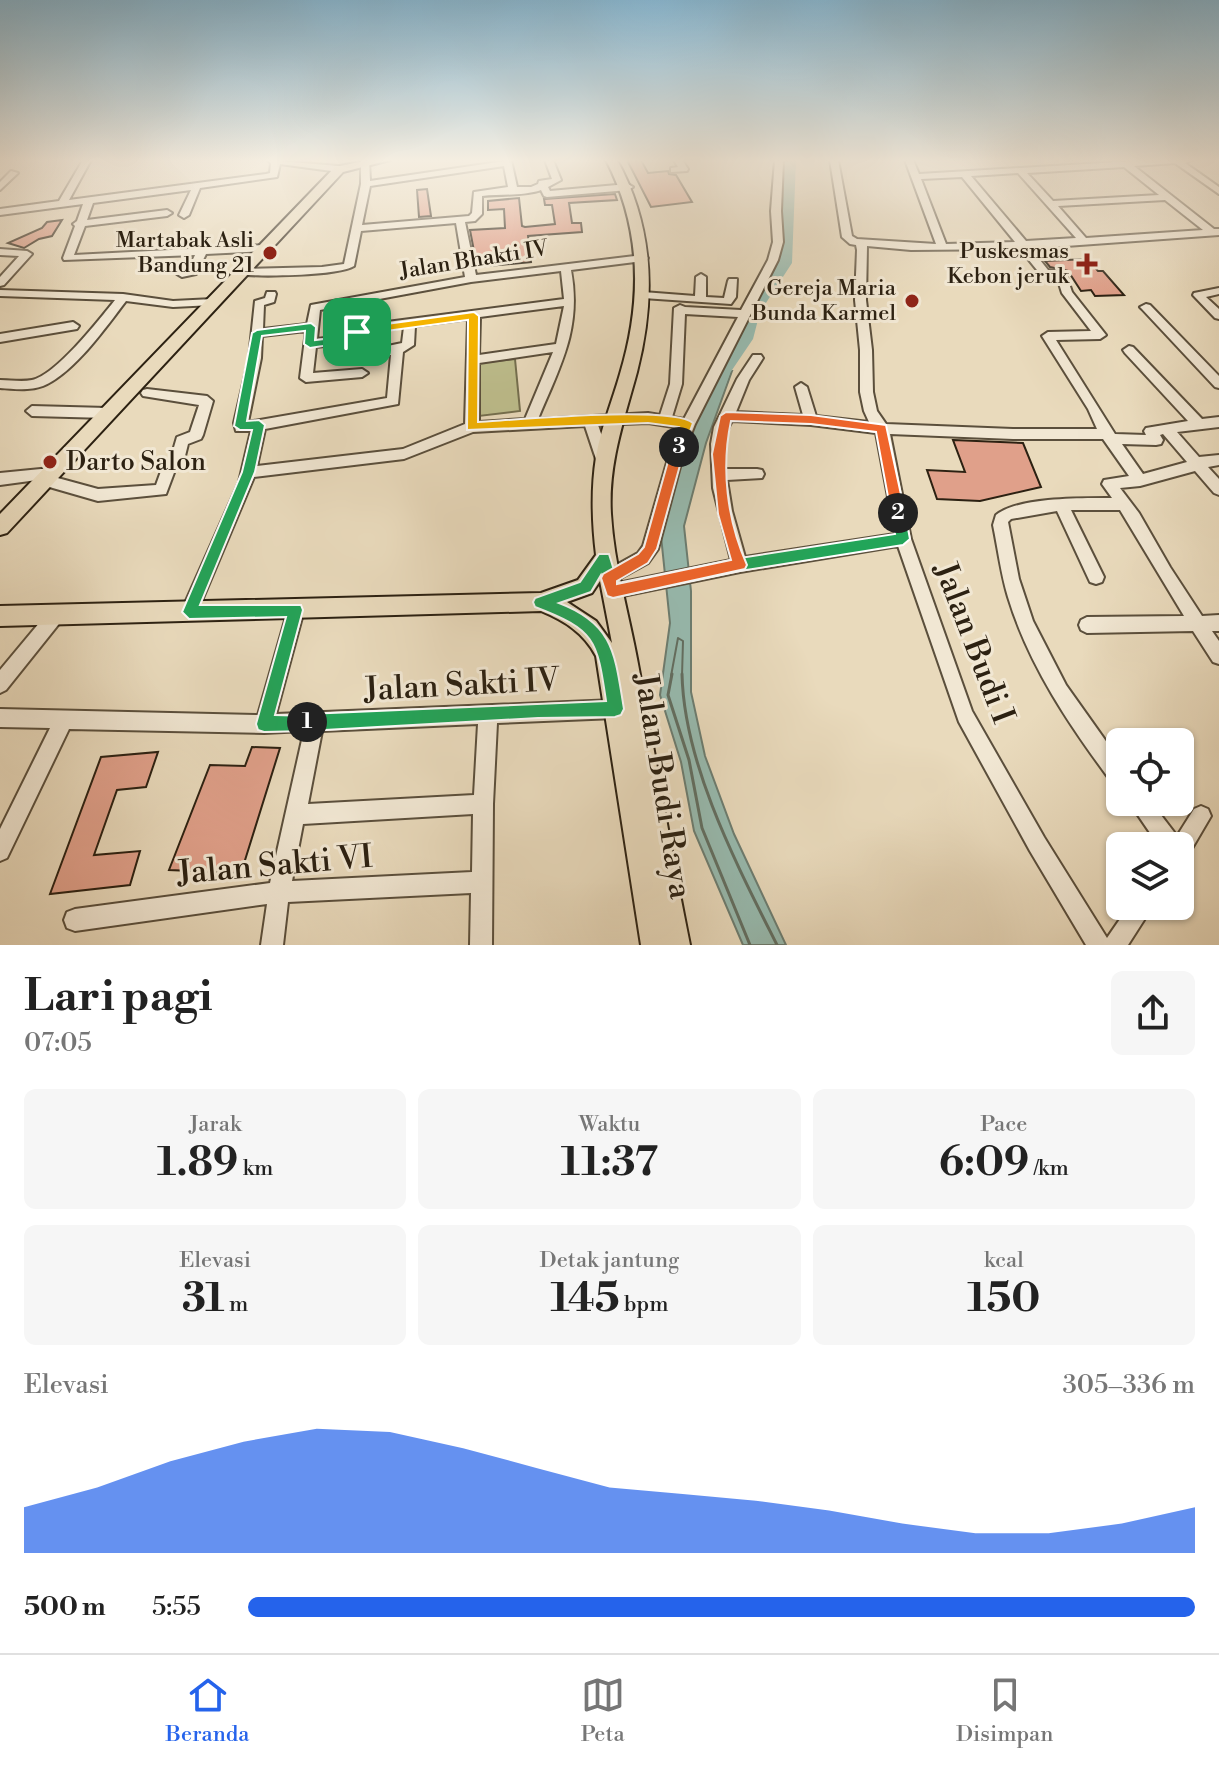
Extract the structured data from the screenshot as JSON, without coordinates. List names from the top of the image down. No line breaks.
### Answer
{"streets":{"main road":["Jalan Budi Raya"],"street":["Jalan Bhakti IV","Jalan Budi I","Jalan Sakti IV","Jalan Sakti VI"]},"crossings":[["Jalan Bhakti IV","Jalan Budi Raya"],["Jalan Sakti IV","Jalan Budi Raya"]],"places":{"other":["Martabak Asli Bandung 21","Gereja Maria Bunda Karmel","Darto Salon"],"health":["Puskesmas Kebon jeruk"]},"page":{"pins":["3","2","1"],"heading":["Lari pagi","07:05"],"stats":[["Jarak","1.89 km"],["Waktu","11:37"],["Pace","6:09 /km"],["Elevasi","31 m"],["Detak jantung","145 bpm"],["kcal","150"]],"chart":["Elevasi","305–336 m"],"list":[{"name":"500 m","note":"5:55"}],"tabs":["Beranda","Peta","Disimpan"]}}
